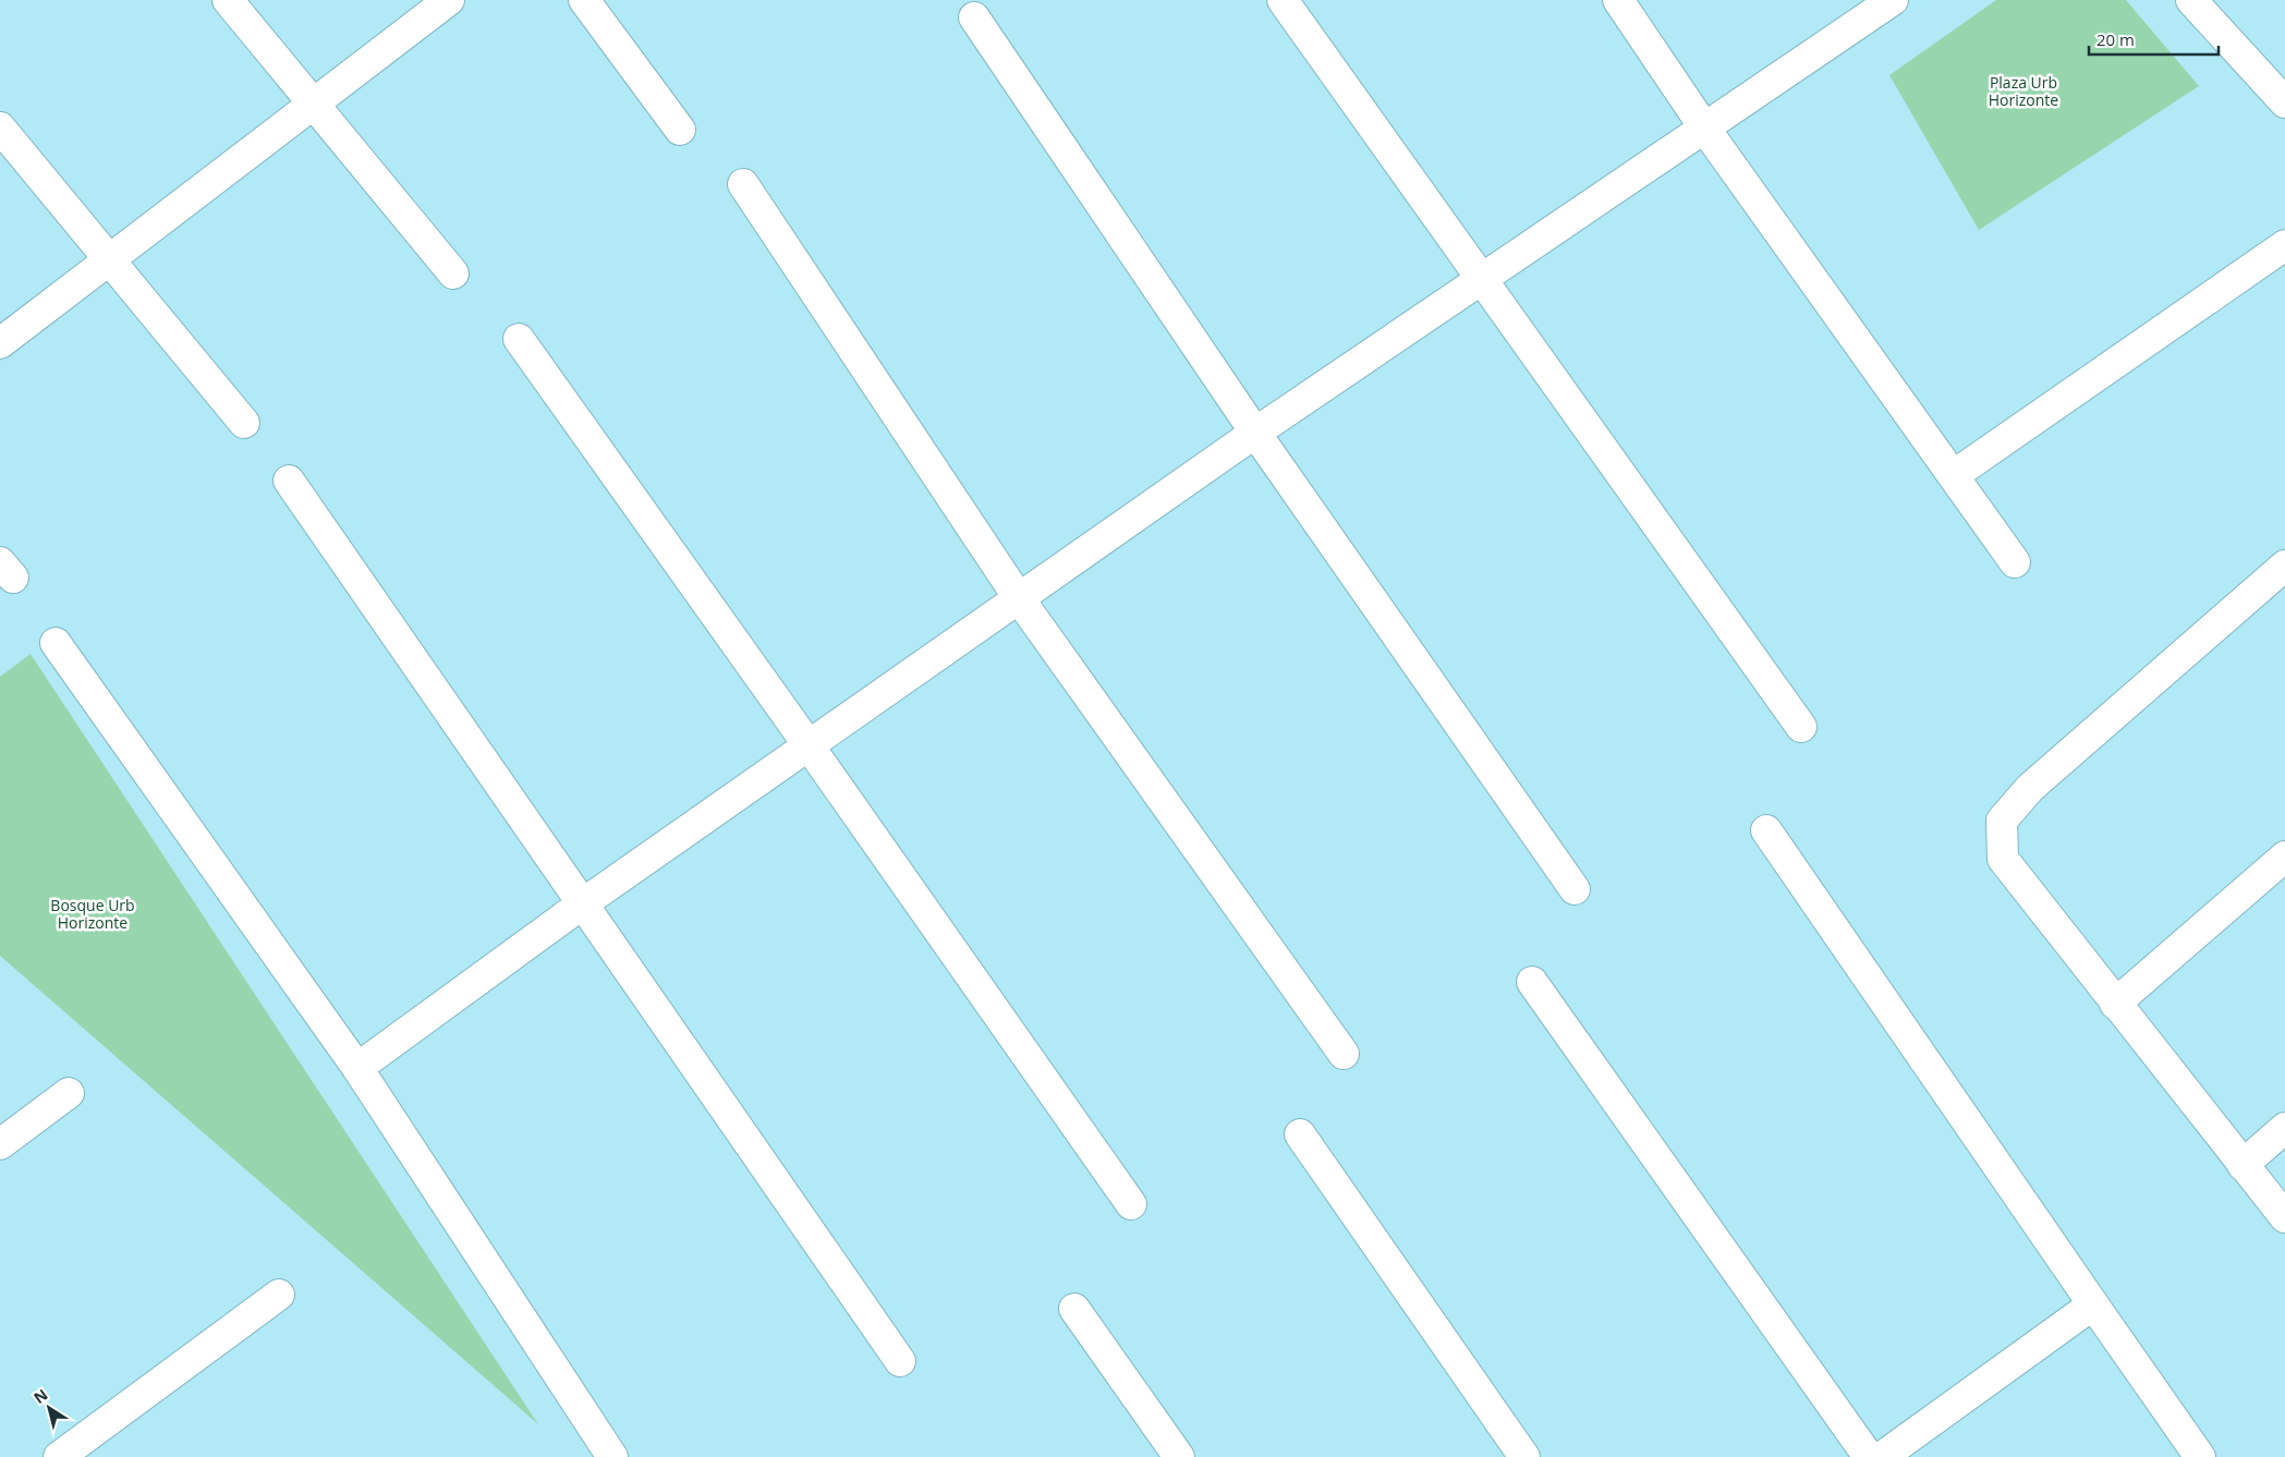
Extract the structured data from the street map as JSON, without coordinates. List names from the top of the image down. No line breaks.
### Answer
{"parks":["Plaza Urb Horizonte","Bosque Urb Horizonte"],"scale_bar":"20 m","north":"top left"}
